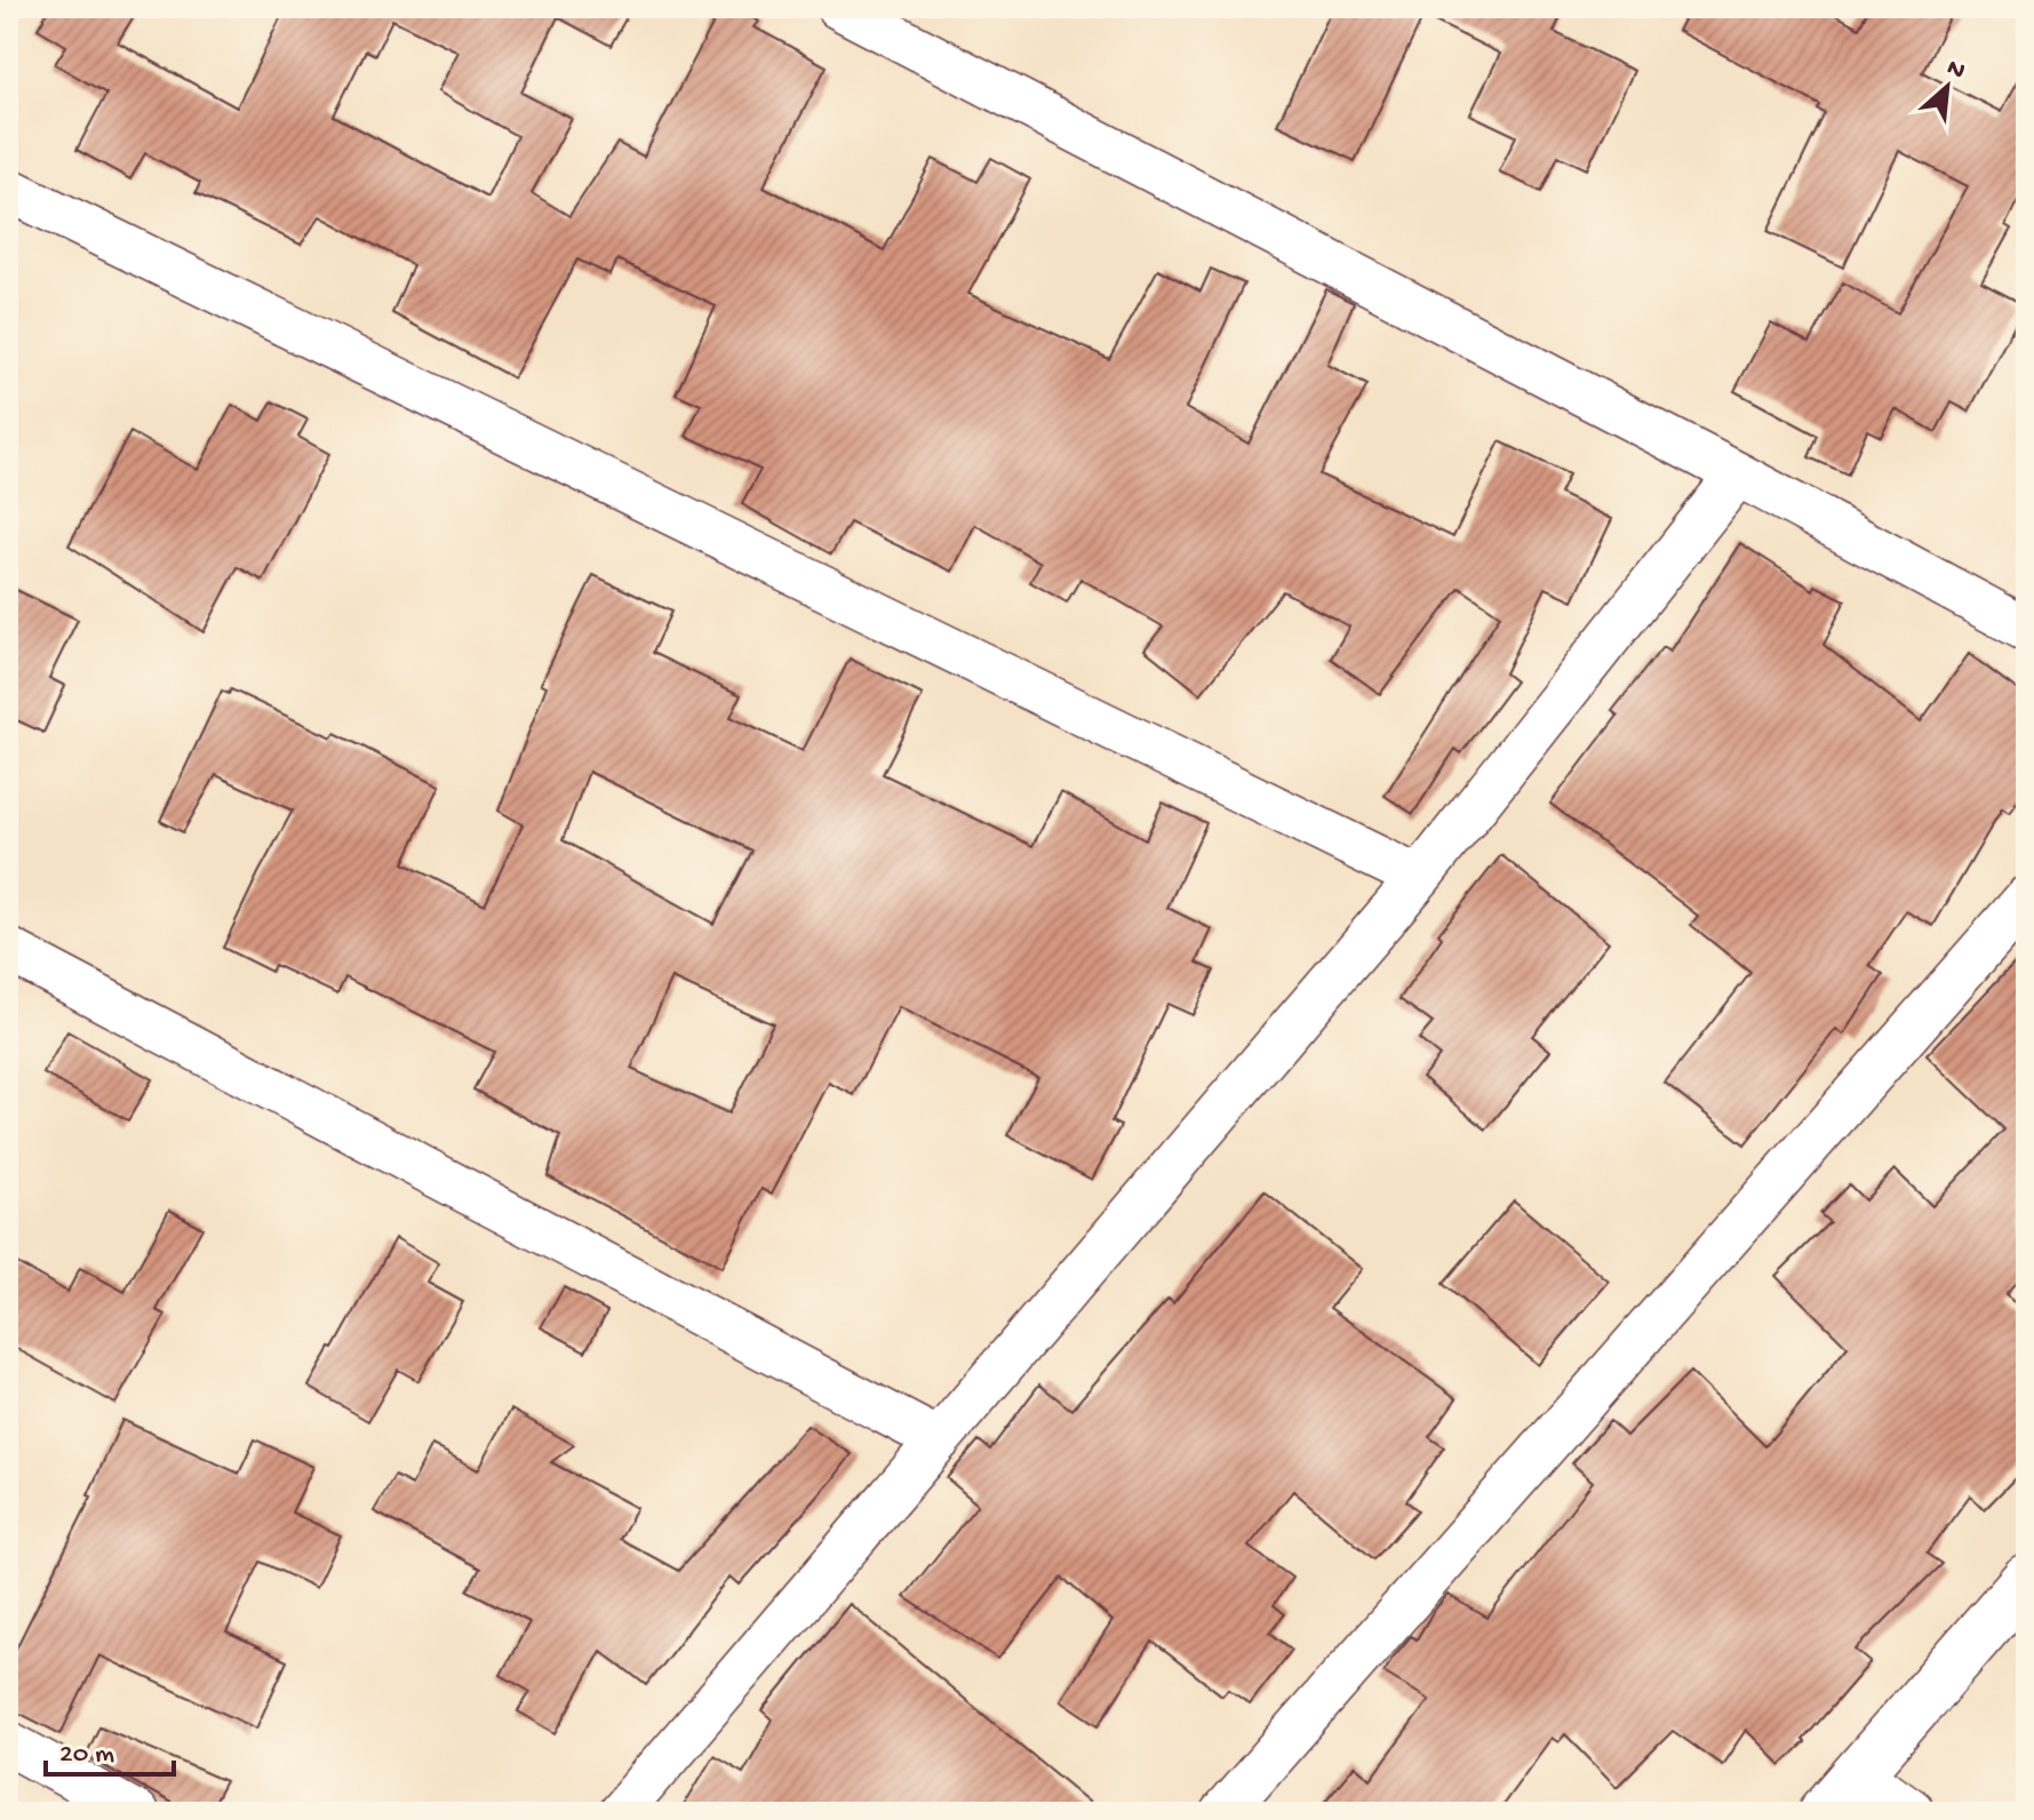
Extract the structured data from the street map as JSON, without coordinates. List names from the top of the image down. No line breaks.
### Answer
{"scale_bar":"20 m","north":"top right"}
